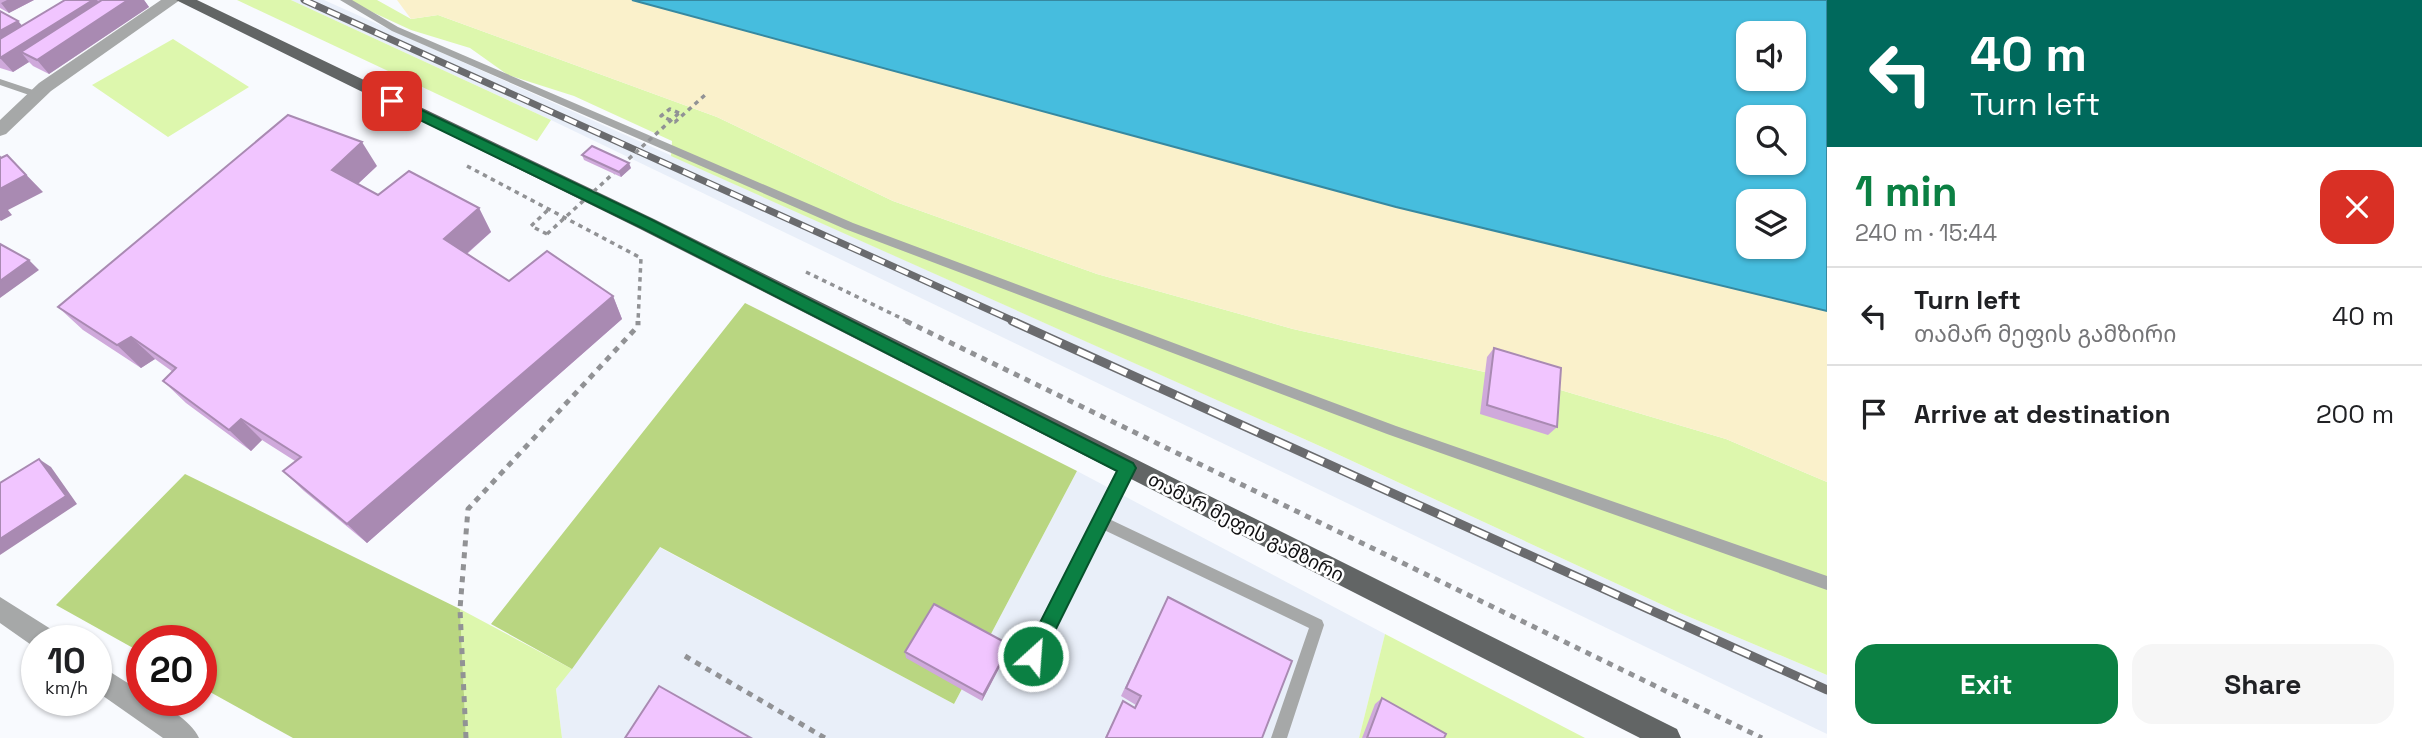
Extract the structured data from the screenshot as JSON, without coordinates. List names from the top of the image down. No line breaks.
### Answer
{"streets":{"main road":["თამარ მეფის გამზირი"]},"page":{"turn":["40 m","Turn left"],"heading":["1 min","240 m · 15:44"],"list":[{"name":"Turn left","note":"თამარ მეფის გამზირი","value":"40 m"},{"name":"Arrive at destination","value":"200 m"}],"speed":"10 km/h","limit":"20","buttons":["Exit","Share"]}}
